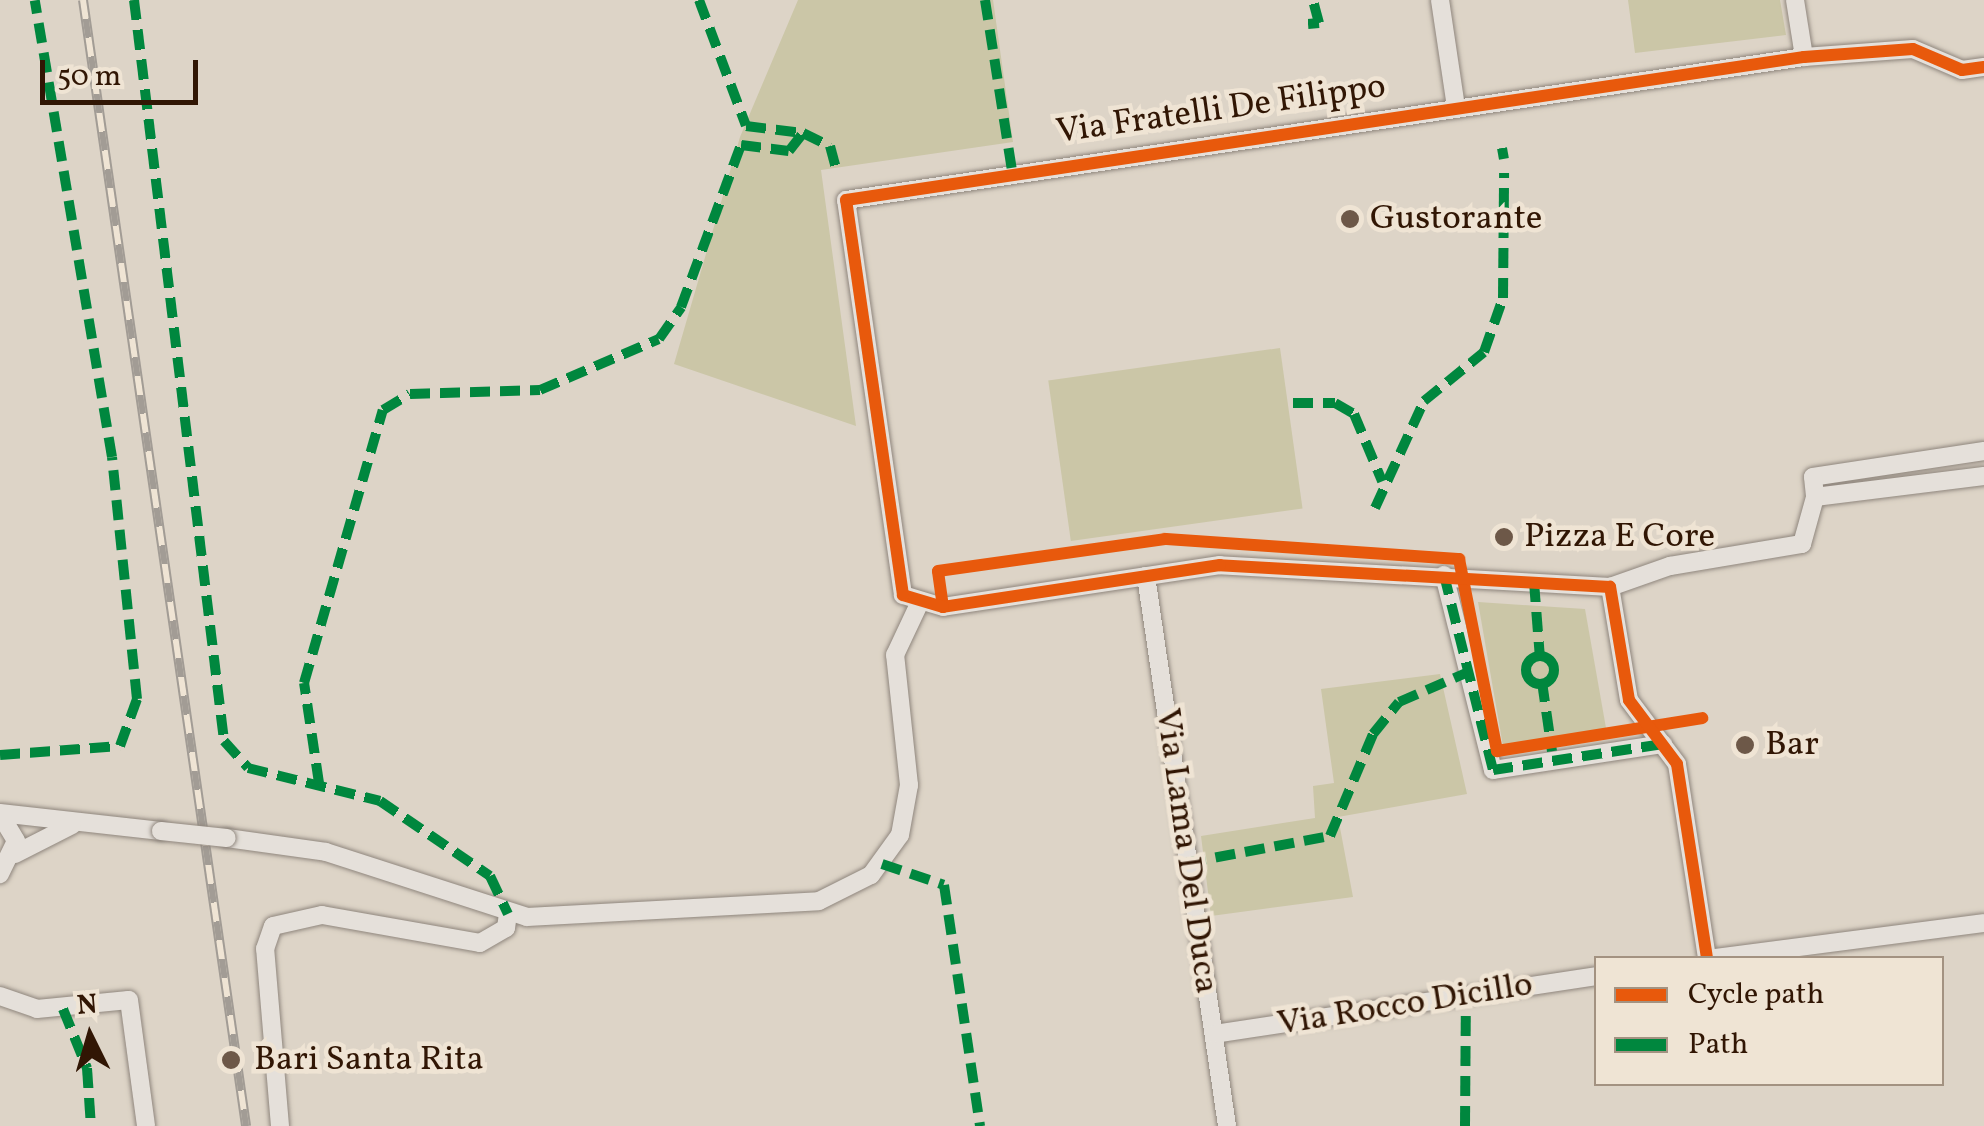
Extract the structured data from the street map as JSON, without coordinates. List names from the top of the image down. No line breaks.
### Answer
{"streets":{"street":["Via Fratelli De Filippo","Via Lama Del Duca","Via Rocco Dicillo"]},"crossings":[["Via Lama Del Duca","Via Rocco Dicillo"]],"places":["Gustorante","Pizza E Core","Bar","Bari Santa Rita"],"legend":["Cycle path","Path"],"scale_bar":"50 m","north":"top"}
